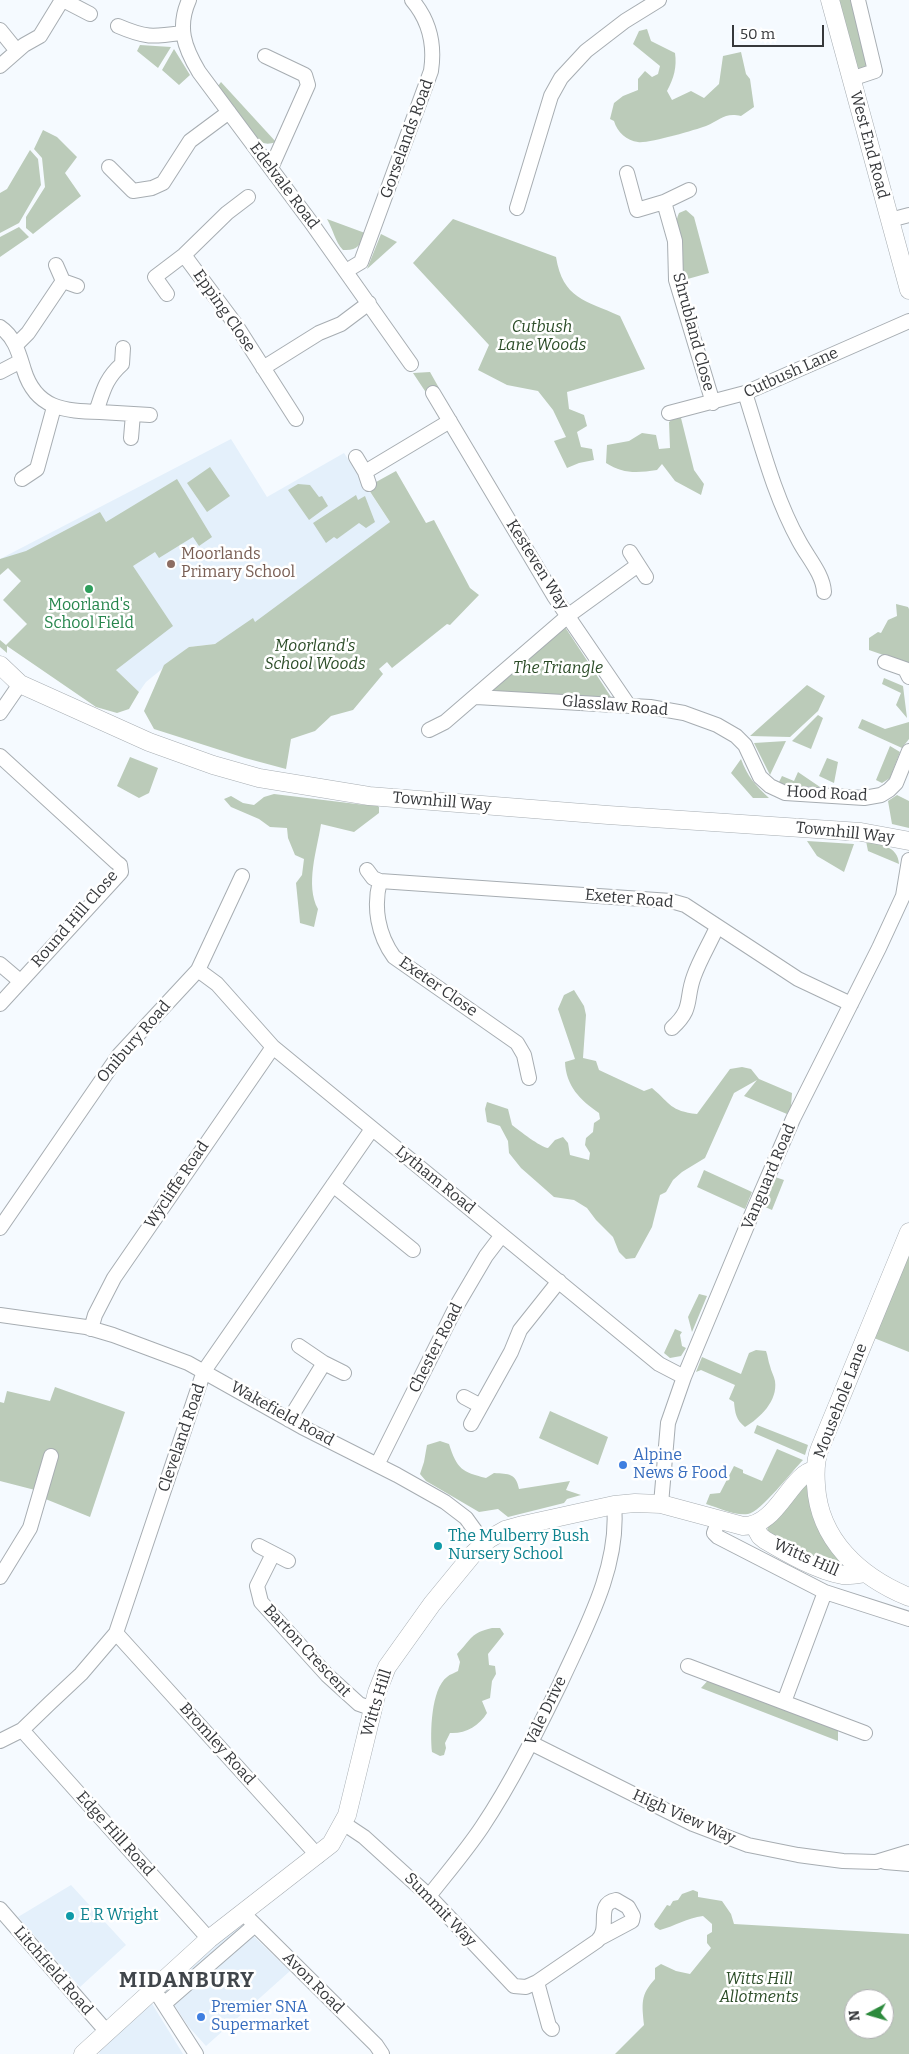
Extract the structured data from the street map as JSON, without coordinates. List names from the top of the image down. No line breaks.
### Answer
{"streets":{"street":["Gorselands Road","West End Road","Edelvale Road","Epping Close","Shrubland Close","Cutbush Lane","Kesteven Way","Glasslaw Road","Hood Road","Townhill Way","Exeter Road","Round Hill Close","Exeter Close","Onibury Road","Vanguard Road","Lytham Road","Wycliffe Road","Chester Road","Mousehole Lane","Wakefield Road","Cleveland Road","Witts Hill","Barton Crescent","Vale Drive","Bromley Road","High View Way","Edge Hill Road","Summit Way","Litchfield Road","Avon Road"]},"crossings":[["Gorselands Road","Edelvale Road"],["Edelvale Road","Epping Close"],["Shrubland Close","Cutbush Lane"],["Kesteven Way","Glasslaw Road"],["Glasslaw Road","Hood Road"],["Exeter Road","Exeter Close"],["Exeter Road","Vanguard Road"],["Onibury Road","Lytham Road"],["Vanguard Road","Lytham Road"],["Vanguard Road","Witts Hill"],["Lytham Road","Wycliffe Road"],["Lytham Road","Chester Road"],["Lytham Road","Cleveland Road"],["Wycliffe Road","Wakefield Road"],["Chester Road","Wakefield Road"],["Mousehole Lane","Witts Hill"],["Wakefield Road","Cleveland Road"],["Wakefield Road","Witts Hill"],["Cleveland Road","Bromley Road"],["Cleveland Road","Edge Hill Road"],["Witts Hill","Barton Crescent"],["Witts Hill","Vale Drive"],["Witts Hill","Bromley Road"],["Witts Hill","Edge Hill Road"],["Witts Hill","Summit Way"],["Witts Hill","Litchfield Road"],["Witts Hill","Avon Road"],["Vale Drive","High View Way"],["Vale Drive","Summit Way"]],"districts":["MIDANBURY"],"parks":["Cutbush Lane Woods","Moorland's School Woods","The Triangle","Witts Hill Allotments"],"places":["Moorlands Primary School","Moorland's School Field","Alpine News & Food","The Mulberry Bush Nursery School","E R Wright","Premier SNA Supermarket"],"scale_bar":"50 m","north":"left"}
